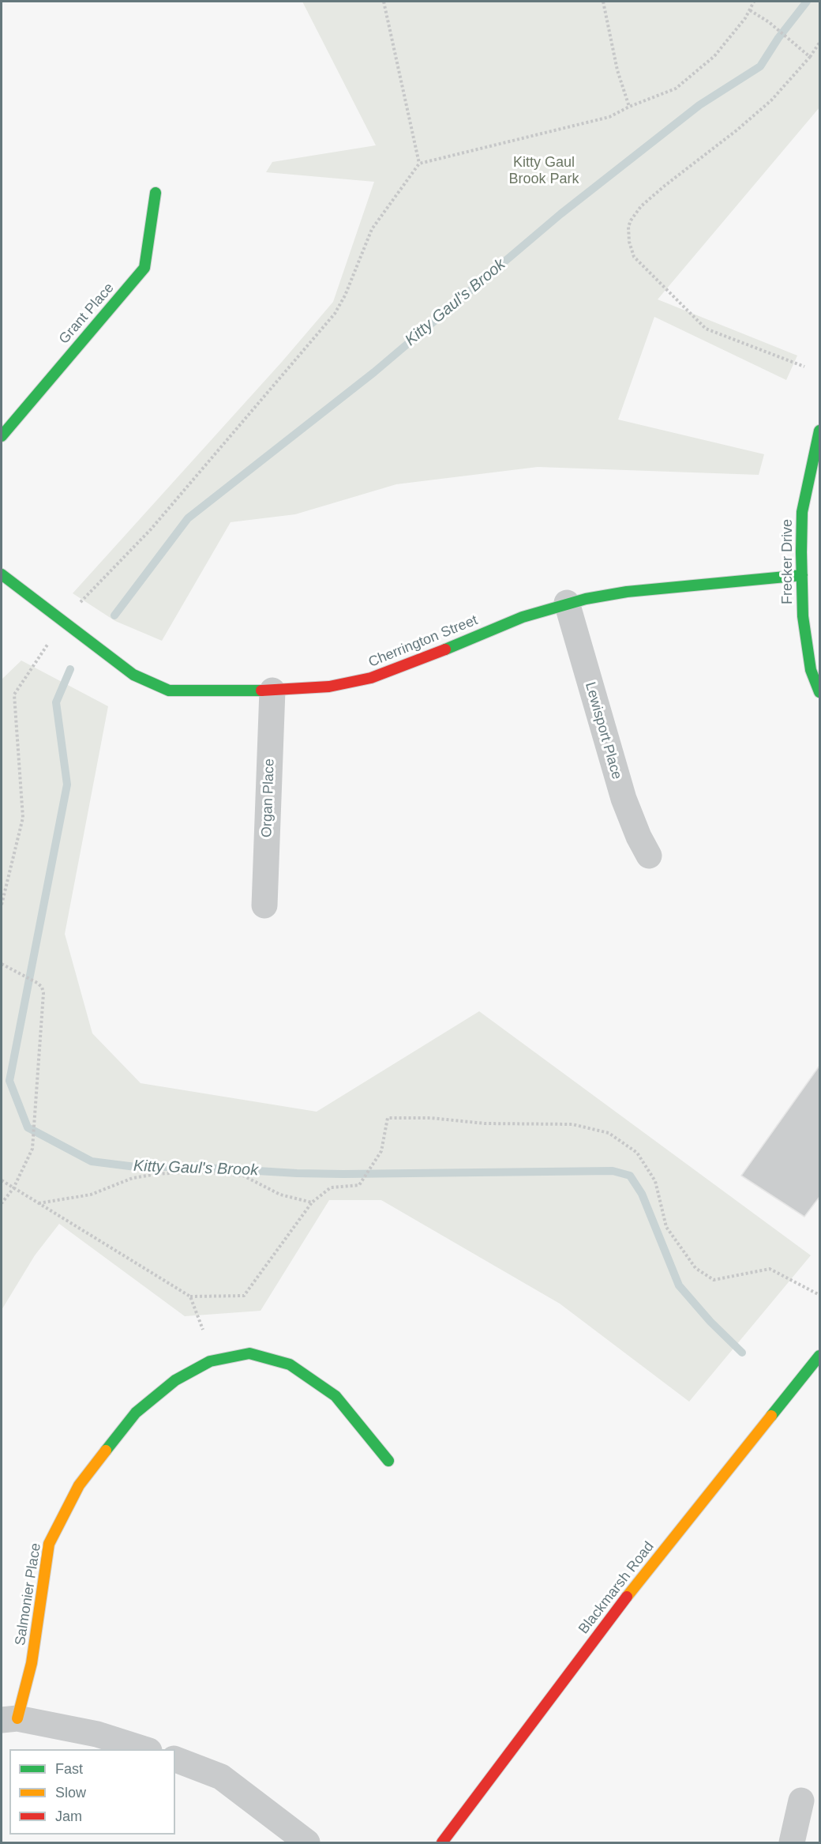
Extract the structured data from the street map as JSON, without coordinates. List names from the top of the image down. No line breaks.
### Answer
{"streets":{"street":["Grant Place","Frecker Drive","Cherrington Street","Lewisport Place","Organ Place","Blackmarsh Road","Salmonier Place"]},"crossings":[["Frecker Drive","Cherrington Street"],["Cherrington Street","Lewisport Place"],["Cherrington Street","Organ Place"]],"water":["Kitty Gaul's Brook"],"parks":["Kitty Gaul Brook Park"],"legend":["Fast","Slow","Jam"]}
